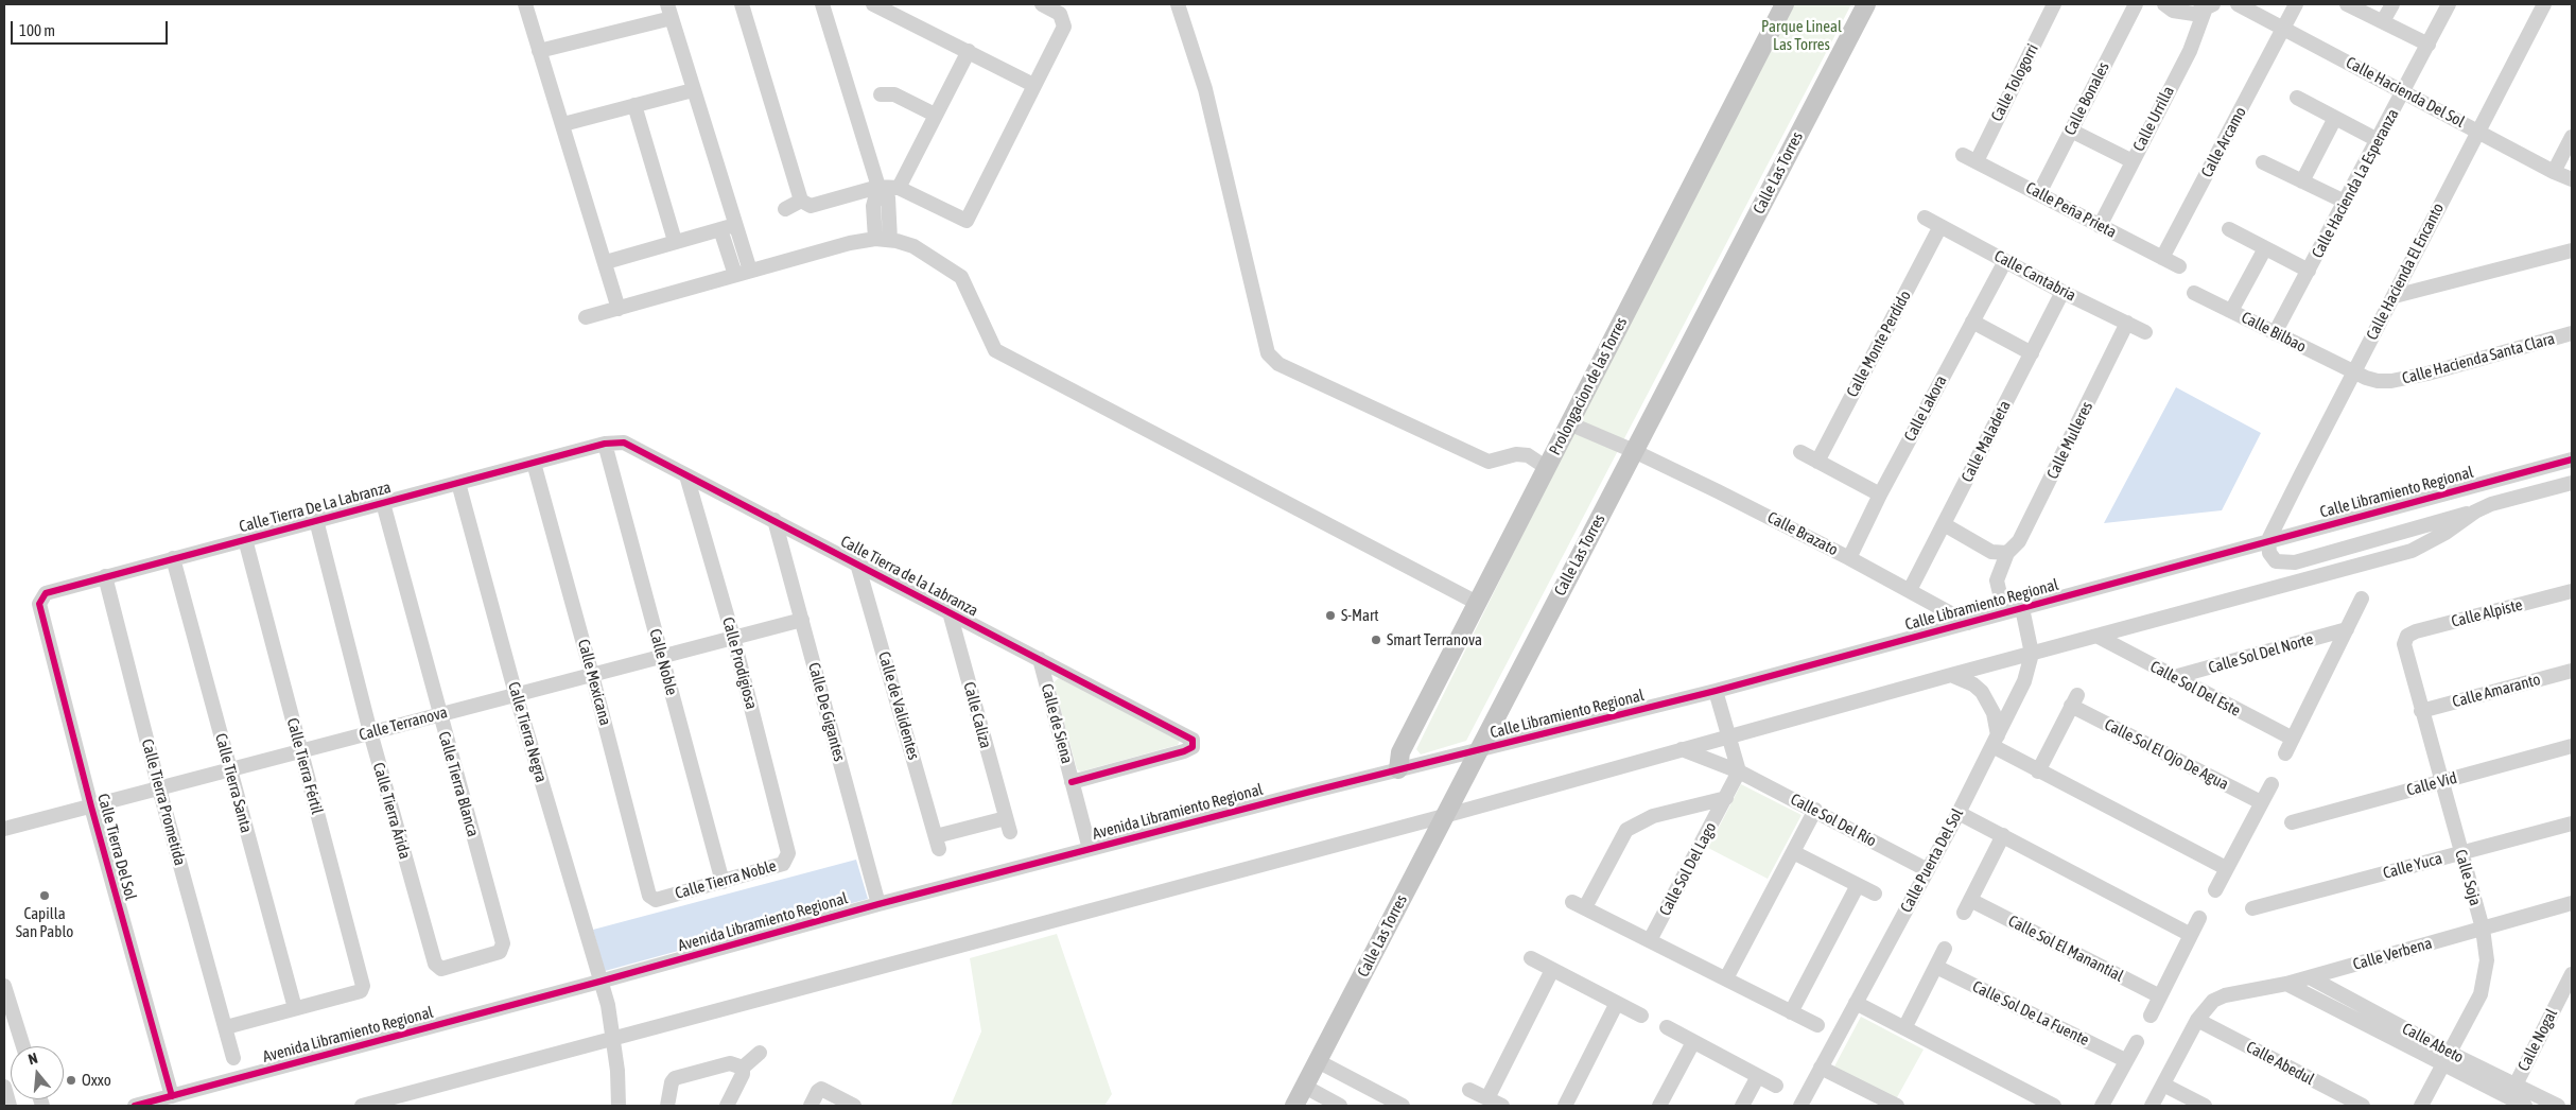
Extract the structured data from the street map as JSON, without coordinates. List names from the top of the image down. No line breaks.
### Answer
{"streets":{"main road":["Calle Las Torres","Prolongacion de las Torres"],"street":["Calle Tologorri","Calle Hacienda Del Sol","Calle Bonales","Calle Urrilla","Calle Arcamo","Calle Hacienda La Esperanza","Calle Peña Prieta","Calle Hacienda El Encanto","Calle Cantabria","Calle Bilbao","Calle Monte Perdido","Calle Hacienda Santa Clara","Calle Lakora","Calle Mulleres","Calle Maladeta","Calle Libramiento Regional","Calle Tierra De La Labranza","Calle Brazato","Calle Tierra de la Labranza","Calle Alpiste","Calle Sol Del Norte","Calle Noble","Calle Prodigiosa","Calle Mexicana","Calle Sol Del Este","Calle Amaranto","Calle de Validentes","Calle De Gigantes","Calle Caliza","Calle Terranova","Calle de Siena","Calle Tierra Negra","Calle Sol El Ojo De Agua","Calle Tierra Fértil","Calle Tierra Santa","Calle Tierra Blanca","Calle Vid","Calle Tierra Prometida","Calle Tierra Árida","Avenida Libramiento Regional","Calle Sol Del Río","Calle Tierra Del Sol","Calle Puerta Del Sol","Calle Yuca","Calle Sol Del Lago","Calle Soja","Calle Tierra Noble","Calle Sol El Manantial","Calle Verbena","Calle Sol De La Fuente","Calle Nogal","Calle Abeto","Calle Abedul"]},"crossings":[["Calle Tologorri","Calle Peña Prieta"],["Calle Hacienda Del Sol","Calle Arcamo"],["Calle Hacienda Del Sol","Calle Hacienda La Esperanza"],["Calle Hacienda Del Sol","Calle Hacienda El Encanto"],["Calle Bonales","Calle Peña Prieta"],["Calle Urrilla","Calle Peña Prieta"],["Calle Arcamo","Calle Peña Prieta"],["Calle Las Torres","Calle Libramiento Regional"],["Calle Las Torres","Calle Brazato"],["Calle Hacienda La Esperanza","Calle Bilbao"],["Calle Hacienda El Encanto","Calle Bilbao"],["Calle Hacienda El Encanto","Calle Hacienda Santa Clara"],["Calle Hacienda El Encanto","Calle Libramiento Regional"],["Calle Cantabria","Calle Monte Perdido"],["Calle Cantabria","Calle Lakora"],["Calle Cantabria","Calle Mulleres"],["Calle Cantabria","Calle Maladeta"],["Calle Bilbao","Calle Hacienda Santa Clara"],["Prolongacion de las Torres","Calle Libramiento Regional"],["Prolongacion de las Torres","Calle Brazato"],["Prolongacion de las Torres","Avenida Libramiento Regional"],["Calle Lakora","Calle Brazato"],["Calle Mulleres","Calle Libramiento Regional"],["Calle Mulleres","Calle Puerta Del Sol"],["Calle Maladeta","Calle Brazato"],["Calle Libramiento Regional","Calle Brazato"],["Calle Libramiento Regional","Avenida Libramiento Regional"],["Calle Libramiento Regional","Calle Puerta Del Sol"],["Calle Tierra De La Labranza","Calle Tierra de la Labranza"],["Calle Tierra De La Labranza","Calle Noble"],["Calle Tierra De La Labranza","Calle Mexicana"],["Calle Tierra De La Labranza","Calle Tierra Negra"],["Calle Tierra De La Labranza","Calle Tierra Fértil"],["Calle Tierra De La Labranza","Calle Tierra Santa"],["Calle Tierra De La Labranza","Calle Tierra Blanca"],["Calle Tierra De La Labranza","Calle Tierra Prometida"],["Calle Tierra De La Labranza","Calle Tierra Árida"],["Calle Tierra De La Labranza","Calle Tierra Del Sol"],["Calle Tierra de la Labranza","Calle Noble"],["Calle Tierra de la Labranza","Calle Prodigiosa"],["Calle Tierra de la Labranza","Calle de Validentes"],["Calle Tierra de la Labranza","Calle De Gigantes"],["Calle Tierra de la Labranza","Calle Caliza"],["Calle Tierra de la Labranza","Calle de Siena"],["Calle Alpiste","Calle Soja"],["Calle Sol Del Norte","Calle Sol Del Este"],["Calle Noble","Calle Terranova"],["Calle Noble","Calle Tierra Noble"],["Calle Prodigiosa","Calle Terranova"],["Calle Prodigiosa","Calle Tierra Noble"],["Calle Mexicana","Calle Terranova"],["Calle Mexicana","Calle Tierra Noble"],["Calle Amaranto","Calle Soja"],["Calle de Validentes","Calle Caliza"],["Calle De Gigantes","Calle Terranova"],["Calle De Gigantes","Avenida Libramiento Regional"],["Calle Terranova","Calle Tierra Negra"],["Calle Terranova","Calle Tierra Fértil"],["Calle Terranova","Calle Tierra Santa"],["Calle Terranova","Calle Tierra Blanca"],["Calle Terranova","Calle Tierra Prometida"],["Calle Terranova","Calle Tierra Árida"],["Calle Terranova","Calle Tierra Del Sol"],["Calle de Siena","Avenida Libramiento Regional"],["Calle Tierra Negra","Avenida Libramiento Regional"],["Calle Tierra Fértil","Calle Tierra Santa"],["Calle Tierra Blanca","Calle Tierra Árida"],["Calle Vid","Calle Soja"],["Avenida Libramiento Regional","Calle Tierra Del Sol"],["Calle Sol Del Río","Calle Puerta Del Sol"],["Calle Sol Del Río","Calle Sol Del Lago"],["Calle Yuca","Calle Soja"],["Calle Soja","Calle Verbena"],["Calle Soja","Calle Abeto"],["Calle Verbena","Calle Abeto"],["Calle Verbena","Calle Abedul"],["Calle Nogal","Calle Abeto"]],"parks":["Parque Lineal Las Torres"],"places":["S-Mart","Smart Terranova","Capilla San Pablo","Oxxo"],"scale_bar":"100 m","north":"top"}
